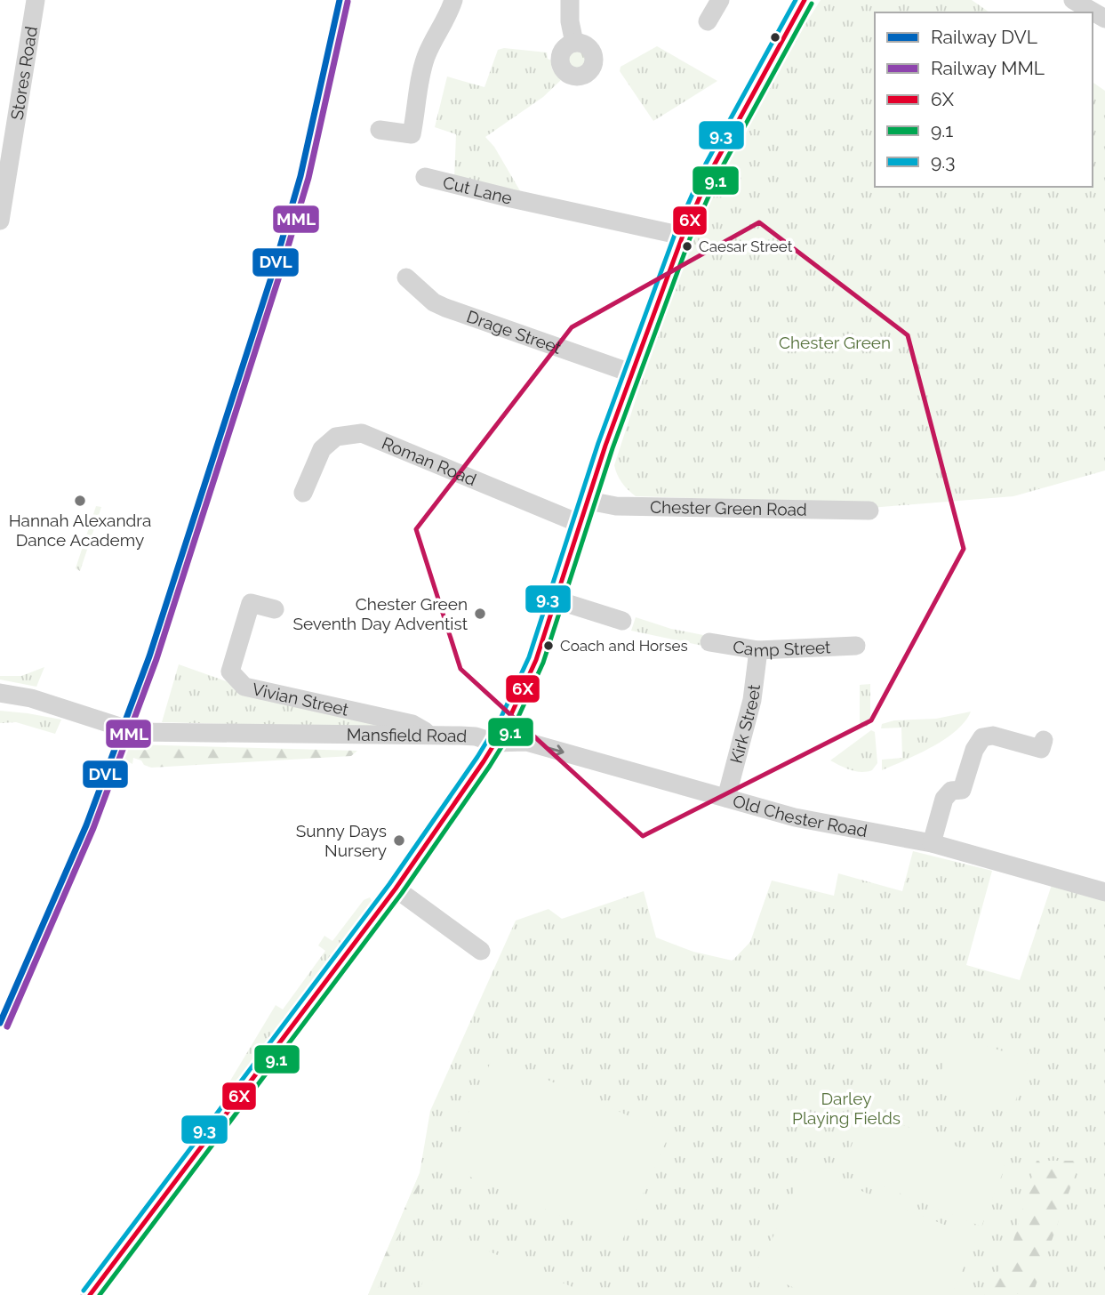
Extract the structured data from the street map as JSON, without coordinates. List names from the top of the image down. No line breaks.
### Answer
{"streets":{"street":["Stores Road","Cut Lane","Drage Street","Roman Road","Chester Green Road","Camp Street","Vivian Street","Kirk Street","Mansfield Road","Old Chester Road"]},"crossings":[["Camp Street","Kirk Street"],["Vivian Street","Mansfield Road"],["Kirk Street","Old Chester Road"],["Mansfield Road","Old Chester Road"]],"one_way":["Old Chester Road"],"parks":["Chester Green","Darley Playing Fields"],"places":["Caesar Street","Hannah Alexandra Dance Academy","Chester Green Seventh Day Adventist","Coach and Horses","Sunny Days Nursery"],"lines":["rail line DVL","transit line 6X","transit line 9.3","rail line MML","transit line 9.1"],"legend":["Railway DVL","Railway MML","6X","9.1","9.3"]}
